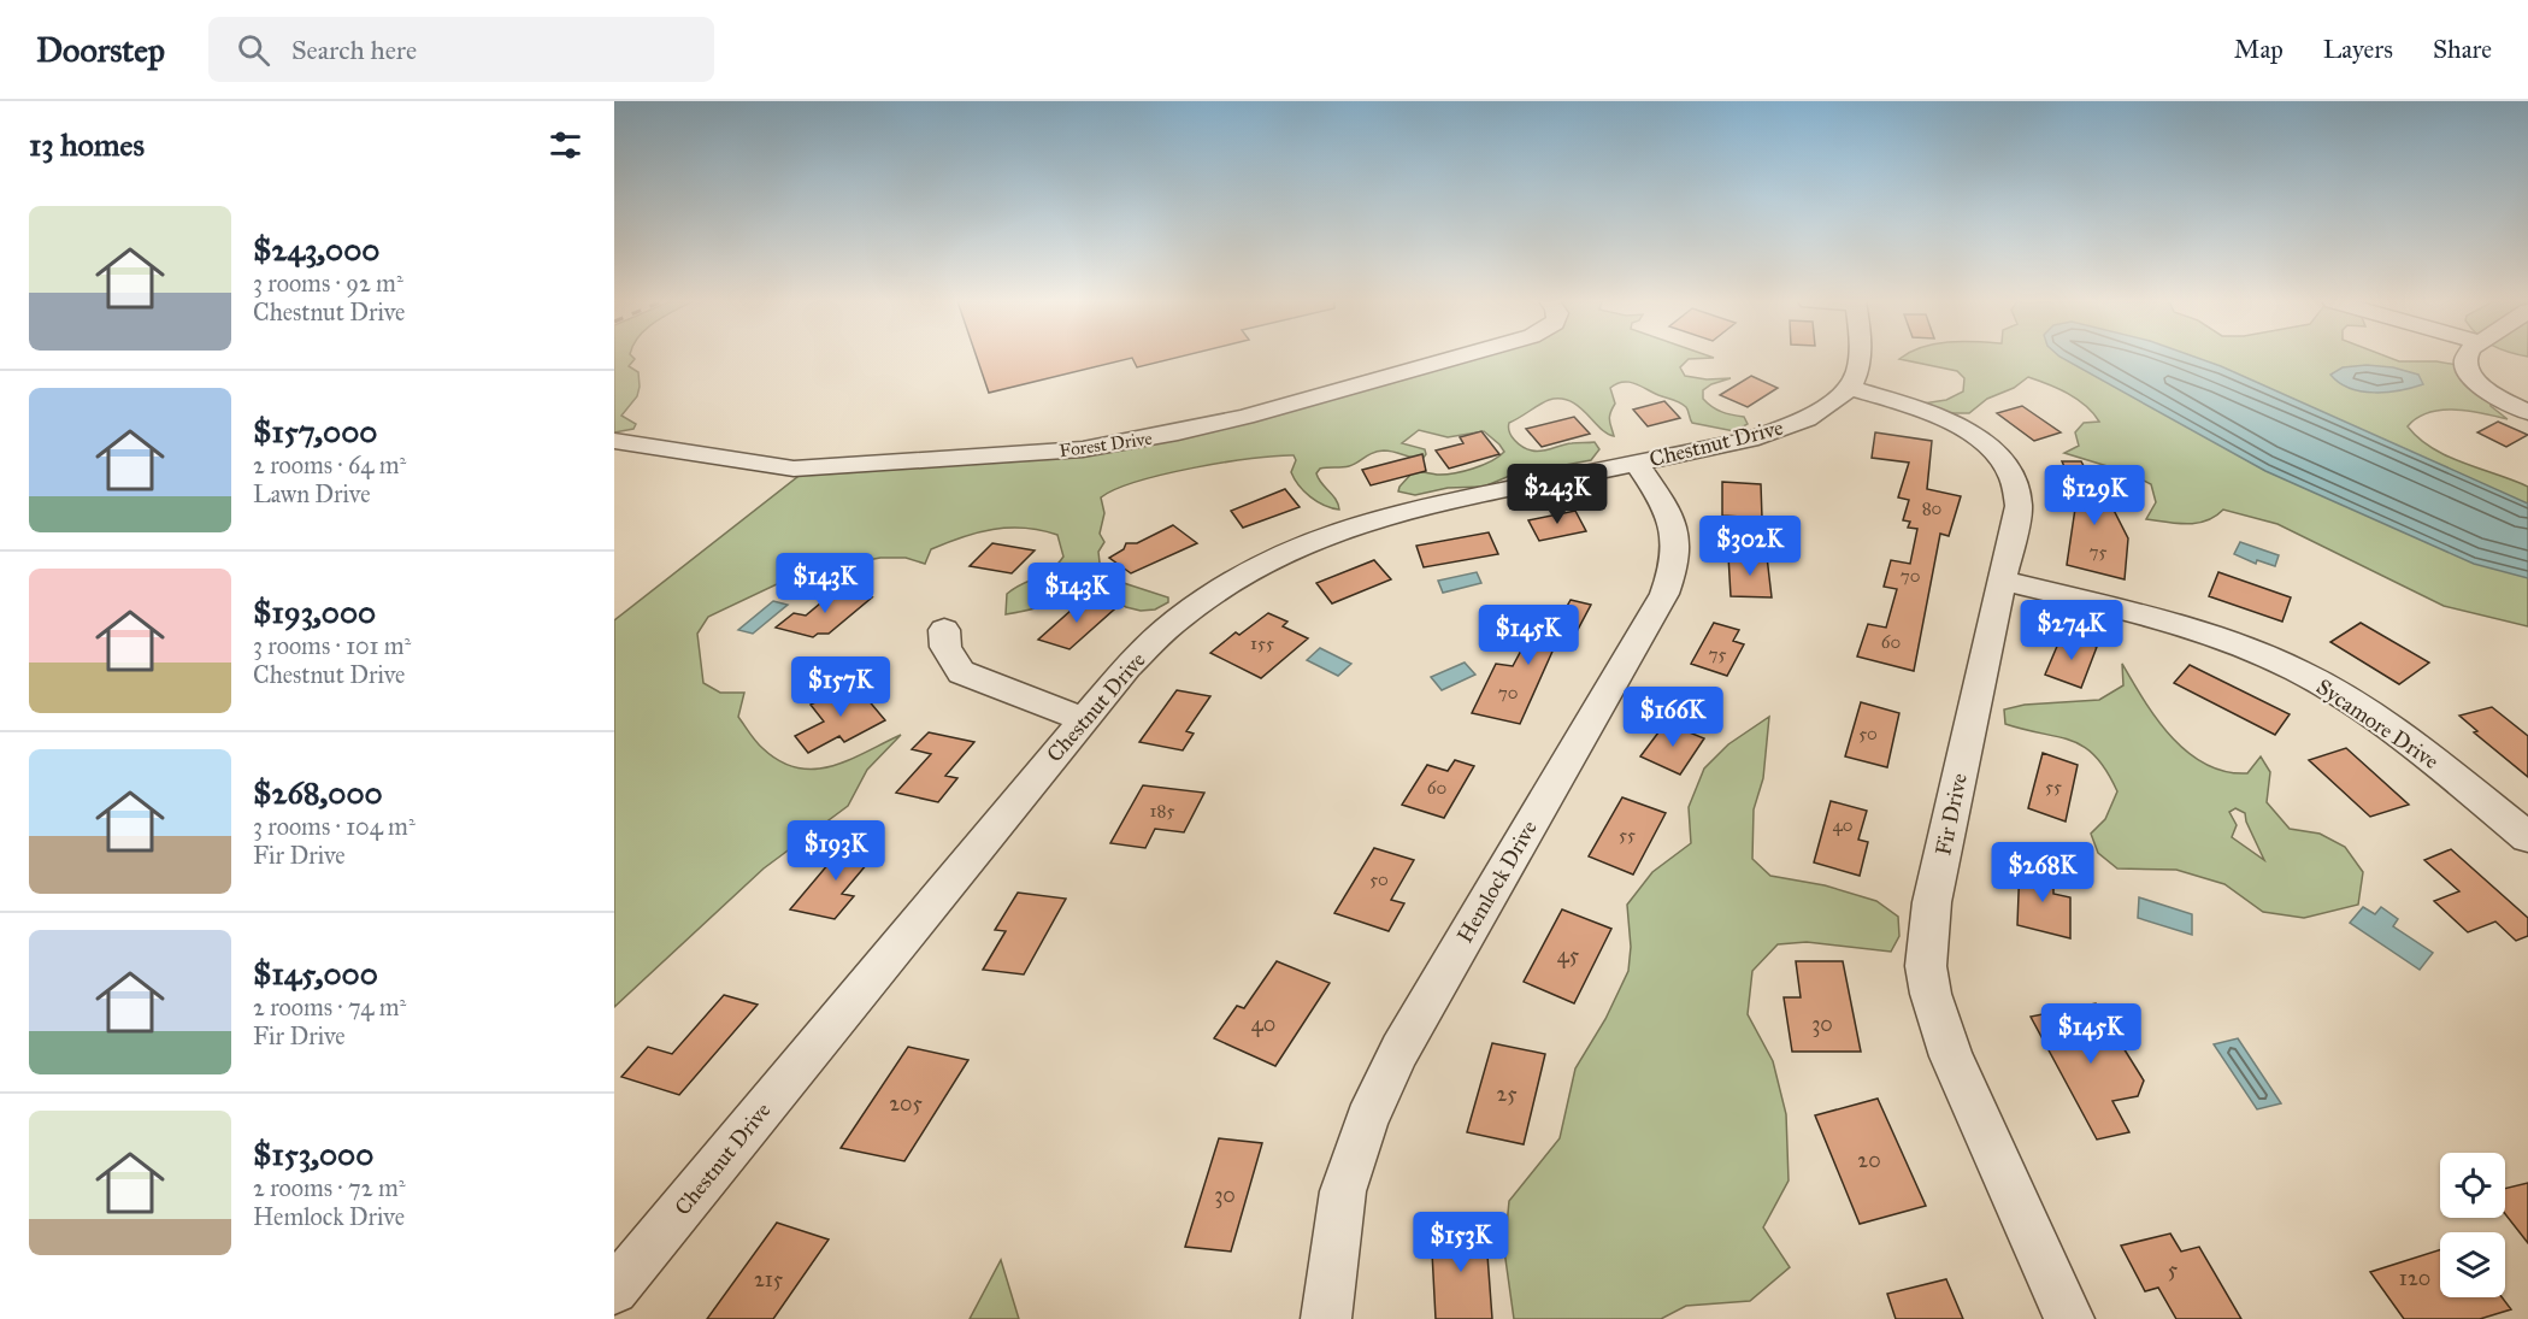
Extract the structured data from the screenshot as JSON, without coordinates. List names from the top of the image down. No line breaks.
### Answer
{"streets":{"street":["Chestnut Drive","Forest Drive","Sycamore Drive","Fir Drive","Hemlock Drive"]},"crossings":[["Chestnut Drive","Fir Drive"],["Chestnut Drive","Hemlock Drive"],["Sycamore Drive","Fir Drive"]],"house_numbers":["80","75","70","60","155","75","70","50","55","60","185","40","55","50","45","40","30","25","205","20","30","5","120","215"],"page":{"header":"Doorstep","search":"Search here","nav":["Map","Layers","Share"],"heading":"13 homes","list":[{"name":"$243,000","note":"3 rooms · 92 m² · Chestnut Drive"},{"name":"$157,000","note":"2 rooms · 64 m² · Lawn Drive"},{"name":"$193,000","note":"3 rooms · 101 m² · Chestnut Drive"},{"name":"$268,000","note":"3 rooms · 104 m² · Fir Drive"},{"name":"$145,000","note":"2 rooms · 74 m² · Fir Drive"},{"name":"$153,000","note":"2 rooms · 72 m² · Hemlock Drive"}],"price":["$243K","$129K","$302K","$143K","$143K","$274K","$145K","$157K","$166K","$193K","$268K","$145K","$153K"]}}
